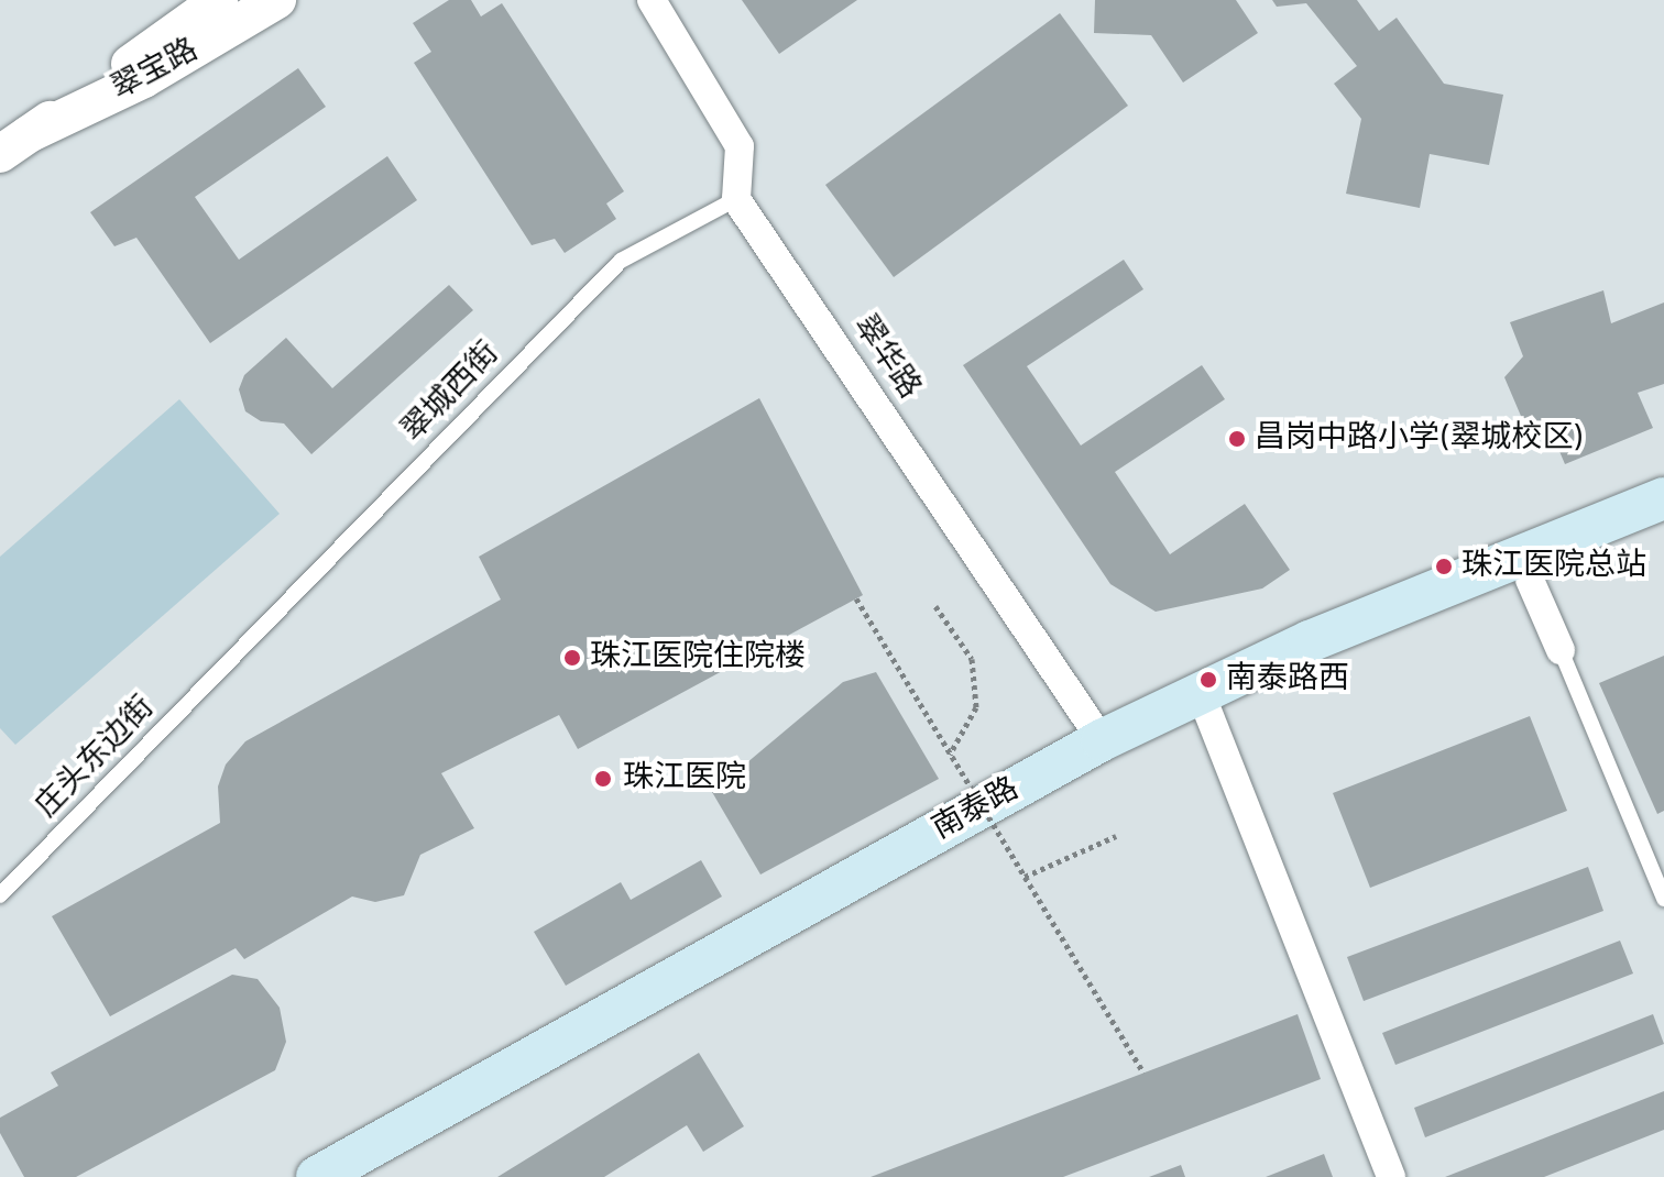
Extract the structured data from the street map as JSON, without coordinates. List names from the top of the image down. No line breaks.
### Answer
{"streets":{"main road":["南泰路"],"street":["翠宝路","翠华路"],"lane":["翠城西街","庄头东边街"]},"crossings":[["翠华路","翠城西街"],["翠华路","南泰路"],["翠城西街","庄头东边街"]],"places":["昌岗中路小学(翠城校区)","珠江医院总站","珠江医院住院楼","南泰路西","珠江医院"]}
